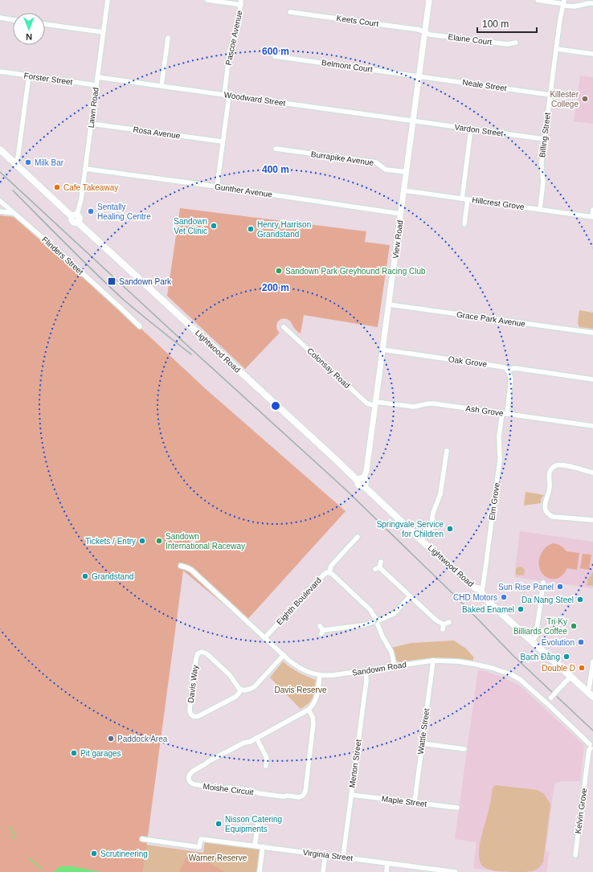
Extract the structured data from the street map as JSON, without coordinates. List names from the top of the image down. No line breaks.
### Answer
{"streets":{"main road":["Lightwood Road"],"street":["Keets Court","Pascoe Avenue","Elaine Court","Belmont Court","Forster Street","Neale Street","Woodward Street","Lawn Road","Vardon Street","Rosa Avenue","Billing Street","Burrapike Avenue","Gunther Avenue","Hillcrest Grove","View Road","Flinders Street","Grace Park Avenue","Oak Grove","Colonsay Road","Ash Grove","Elm Grove","Eighth Boulevard","Sandown Road","Davis Way","Wattle Street","Merton Street","Moishe Circuit","Maple Street","Kelvin Grove","Virginia Street"]},"crossings":[["Keets Court","Elaine Court"],["Keets Court","View Road"],["Pascoe Avenue","Woodward Street"],["Pascoe Avenue","Rosa Avenue"],["Pascoe Avenue","Gunther Avenue"],["Elaine Court","View Road"],["Belmont Court","Neale Street"],["Belmont Court","View Road"],["Forster Street","Lawn Road"],["Neale Street","Billing Street"],["Neale Street","View Road"],["Woodward Street","Lawn Road"],["Woodward Street","Vardon Street"],["Woodward Street","View Road"],["Lawn Road","Rosa Avenue"],["Lawn Road","Gunther Avenue"],["Lawn Road","Lightwood Road"],["Vardon Street","Billing Street"],["Vardon Street","View Road"],["Billing Street","Hillcrest Grove"],["Burrapike Avenue","View Road"],["Gunther Avenue","View Road"],["Hillcrest Grove","View Road"],["View Road","Grace Park Avenue"],["View Road","Lightwood Road"],["View Road","Oak Grove"],["View Road","Colonsay Road"],["View Road","Ash Grove"],["Lightwood Road","Elm Grove"],["Colonsay Road","Ash Grove"],["Ash Grove","Elm Grove"],["Eighth Boulevard","Sandown Road"],["Sandown Road","Davis Way"],["Sandown Road","Wattle Street"],["Sandown Road","Merton Street"],["Sandown Road","Kelvin Grove"],["Wattle Street","Maple Street"],["Merton Street","Maple Street"],["Merton Street","Virginia Street"]],"parks":["Davis Reserve","Warner Reserve"],"places":{"other":["Killester College","Milk Bar","Cafe Takeaway","Sentally Healing Centre","Sandown Vet Clinic","Henry Harrison Grandstand","Sandown Park Greyhound Racing Club","Springvale Service for Children","Tickets / Entry","Sandown International Raceway","Grandstand","Sun Rise Panel","CHD Motors","Da Nang Steel","Baked Enamel","Tri Ky Billiards Coffee","Evolution","Bạch Đằng","Double D","Paddock Area","Pit garages","Nisson Catering Equipments","Scrutineering"],"transit":["Sandown Park"]},"scale_bar":"100 m","north":"bottom","rings":["600 m","400 m","200 m"]}
